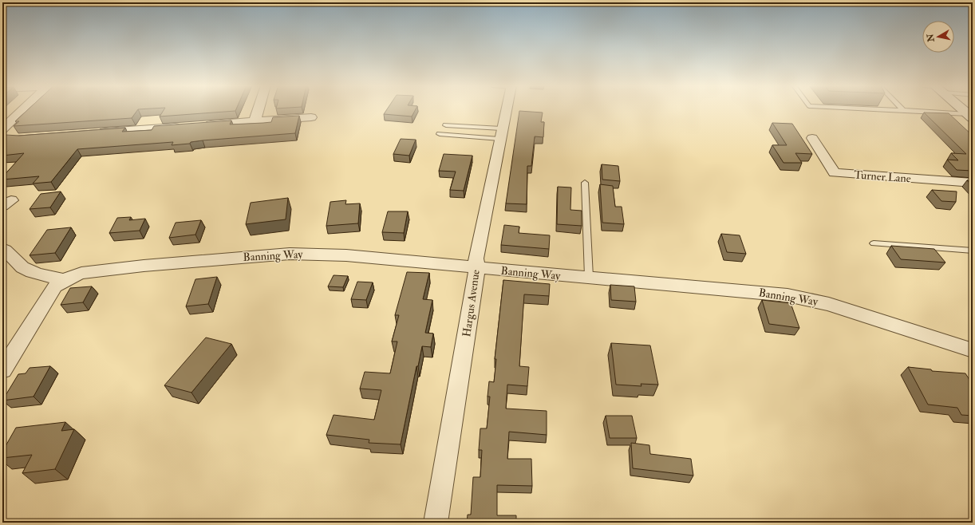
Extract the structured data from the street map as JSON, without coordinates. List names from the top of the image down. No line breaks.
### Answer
{"streets":{"street":["Turner Lane","Banning Way","Hargus Avenue"]},"crossings":[["Banning Way","Hargus Avenue"]],"north":"left"}
